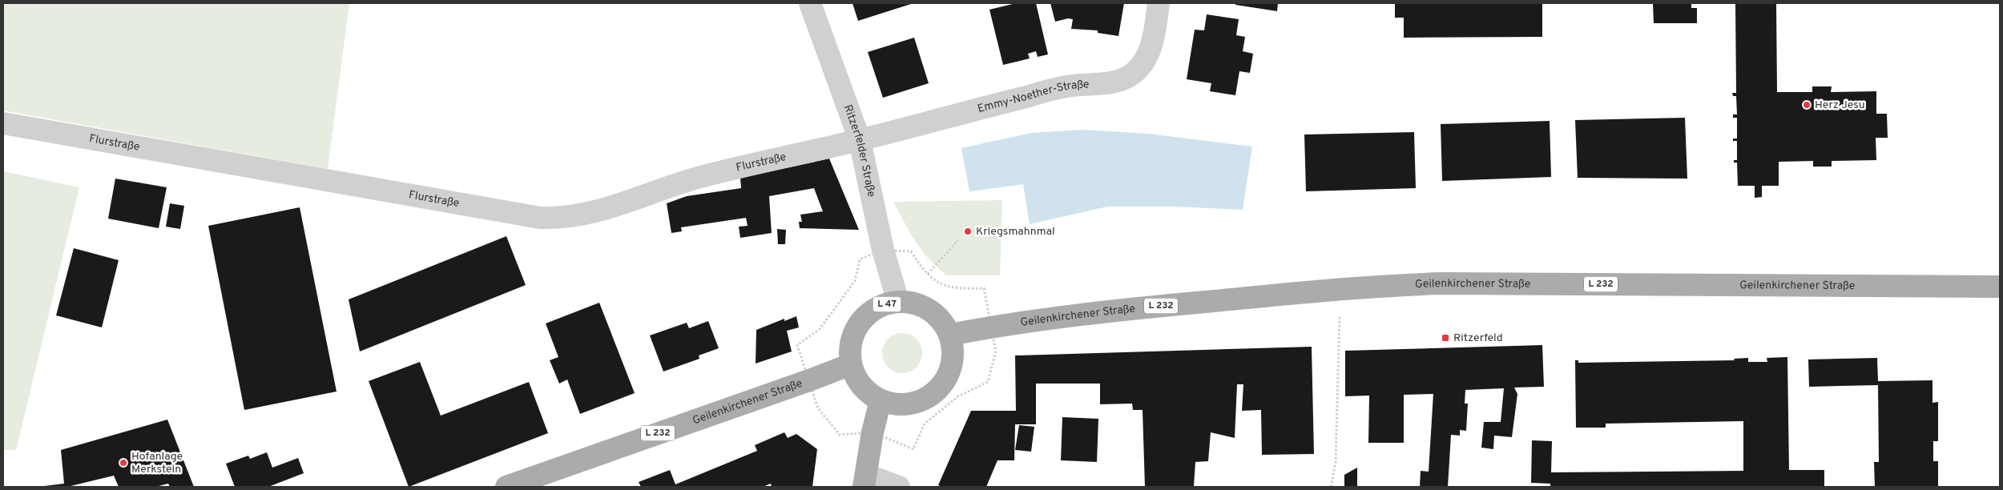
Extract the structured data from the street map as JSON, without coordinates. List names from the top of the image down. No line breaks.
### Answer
{"streets":{"main road":["Geilenkirchener Straße","L 232","L 47"],"street":["Emmy-Noether-Straße","Flurstraße","Ritzerfelder Straße"]},"crossings":[["Emmy-Noether-Straße","Flurstraße"],["Emmy-Noether-Straße","Ritzerfelder Straße"],["Flurstraße","Ritzerfelder Straße"],["Ritzerfelder Straße","Geilenkirchener Straße"],["Ritzerfelder Straße","L 47"],["Geilenkirchener Straße","L 47"]],"places":{"other":["Herz Jesu","Kriegsmahnmal","Hofanlage Merkstein"],"transit":["Ritzerfeld"]}}
